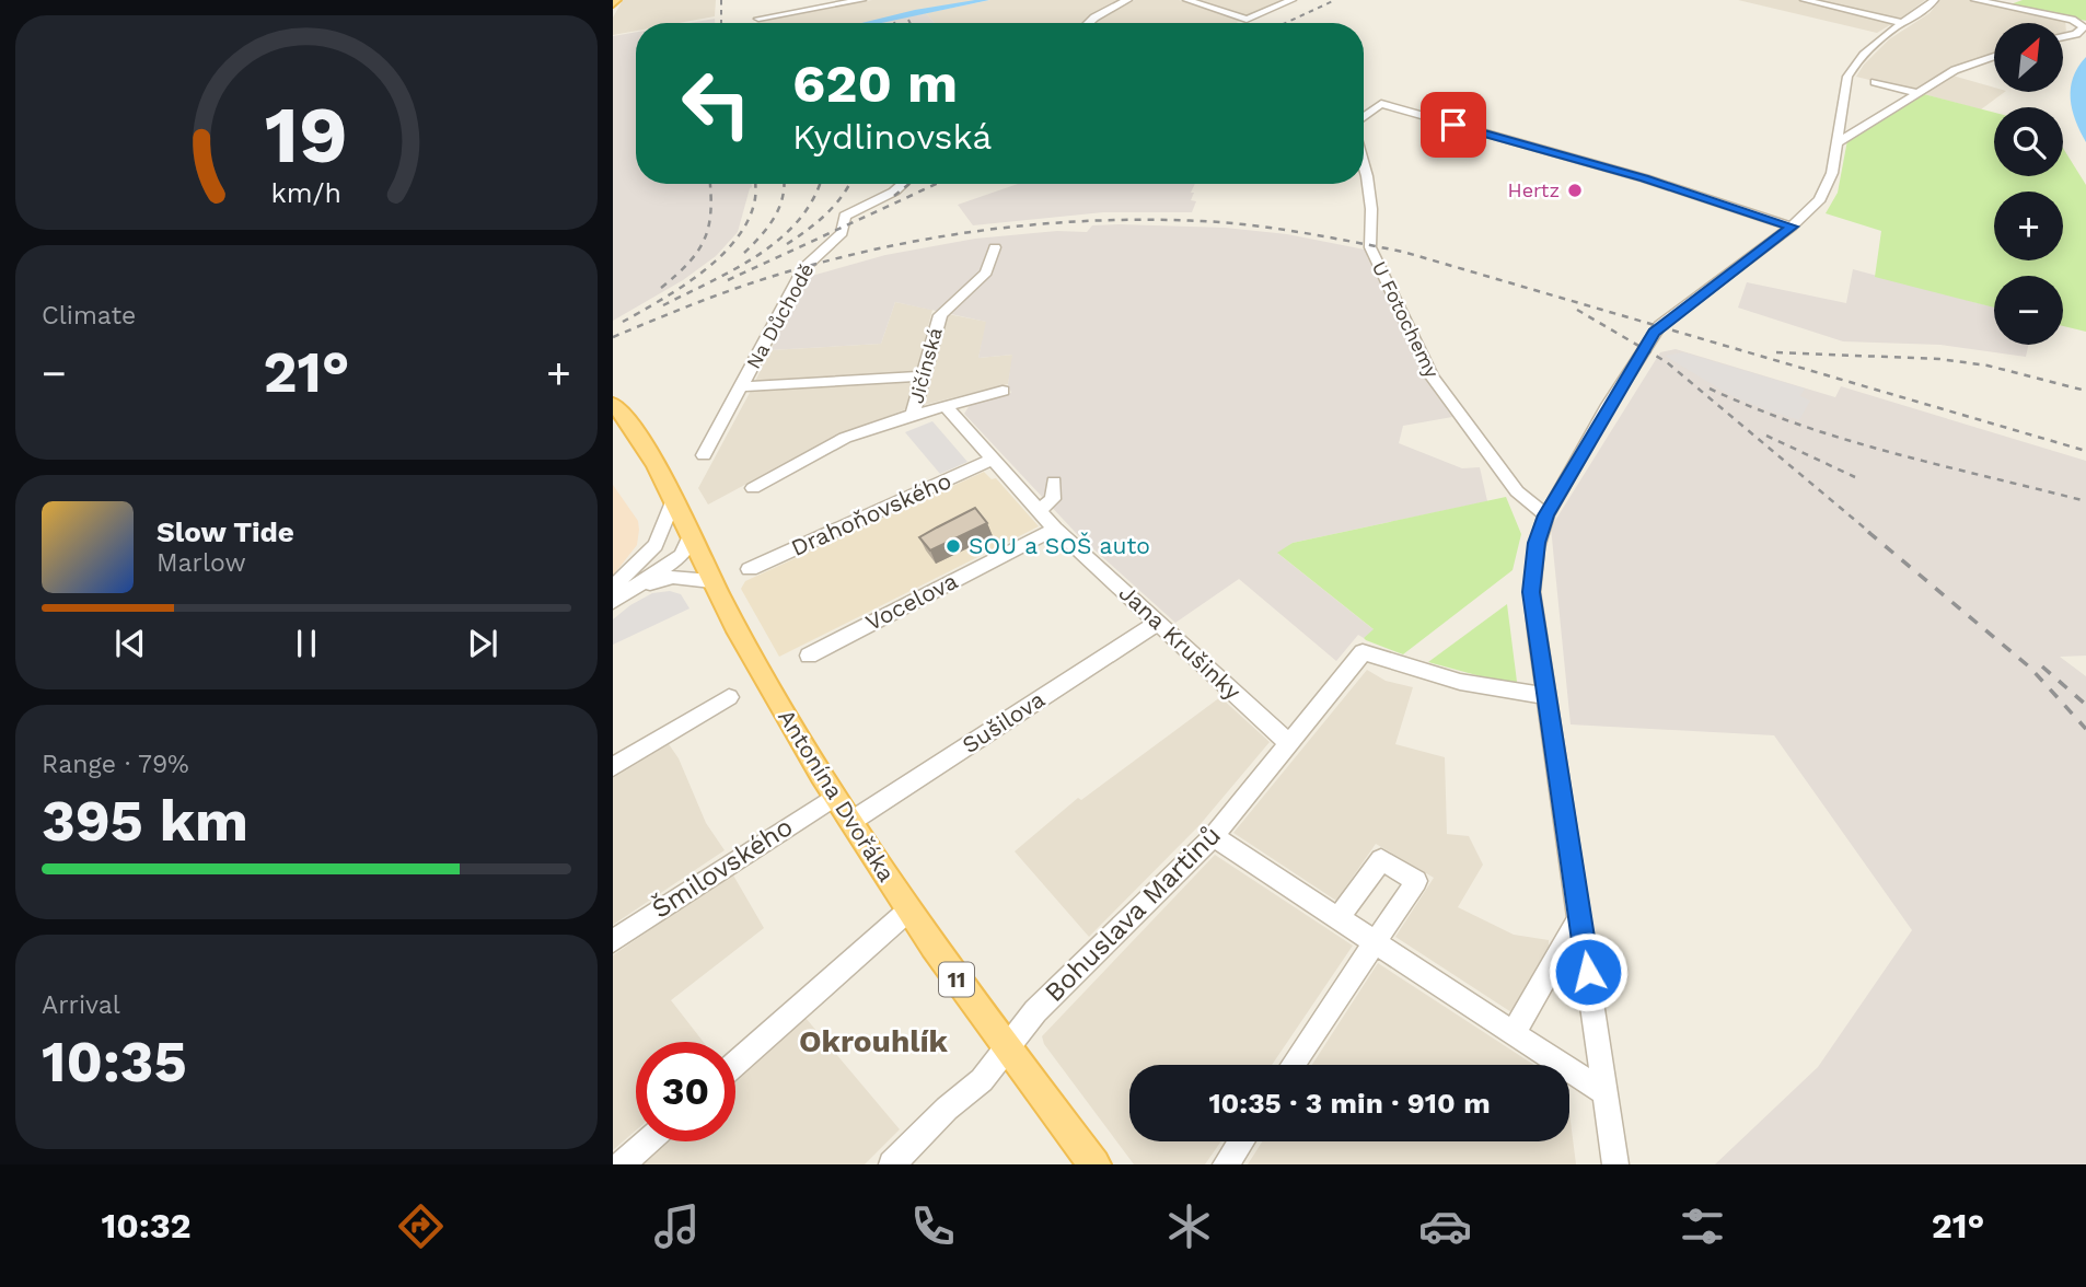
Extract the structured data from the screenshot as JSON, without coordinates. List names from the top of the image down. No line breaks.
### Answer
{"streets":{"main road":["Antonína Dvořáka","11"],"street":["Na Důchodě","U Fotochemy","Jičínská","Drahoňovského","Vocelova","Jana Krušinky","Sušilova","Šmilovského","Bohuslava Martinů"]},"crossings":[["Drahoňovského","Jana Krušinky"],["Vocelova","Jana Krušinky"],["Jana Krušinky","Sušilova"],["Jana Krušinky","Bohuslava Martinů"],["Sušilova","Antonína Dvořáka"],["Antonína Dvořáka","Šmilovského"],["Antonína Dvořáka","Bohuslava Martinů"]],"districts":["Okrouhlík"],"places":["Hertz","SOU a SOŠ auto"],"north":"top right","page":{"map_buttons":["+","−"],"turn":["620 m","Kydlinovská"],"tile":["Climate",["Range · 79%","395 km"],["Arrival","10:35"]],"heat":["−","21°","+"],"song":["Slow Tide","Marlow"],"limit":"30","trip":"10:35 · 3 min · 910 m","tabs":["10:32","21°"],"gauge":["19","km/h"]}}
